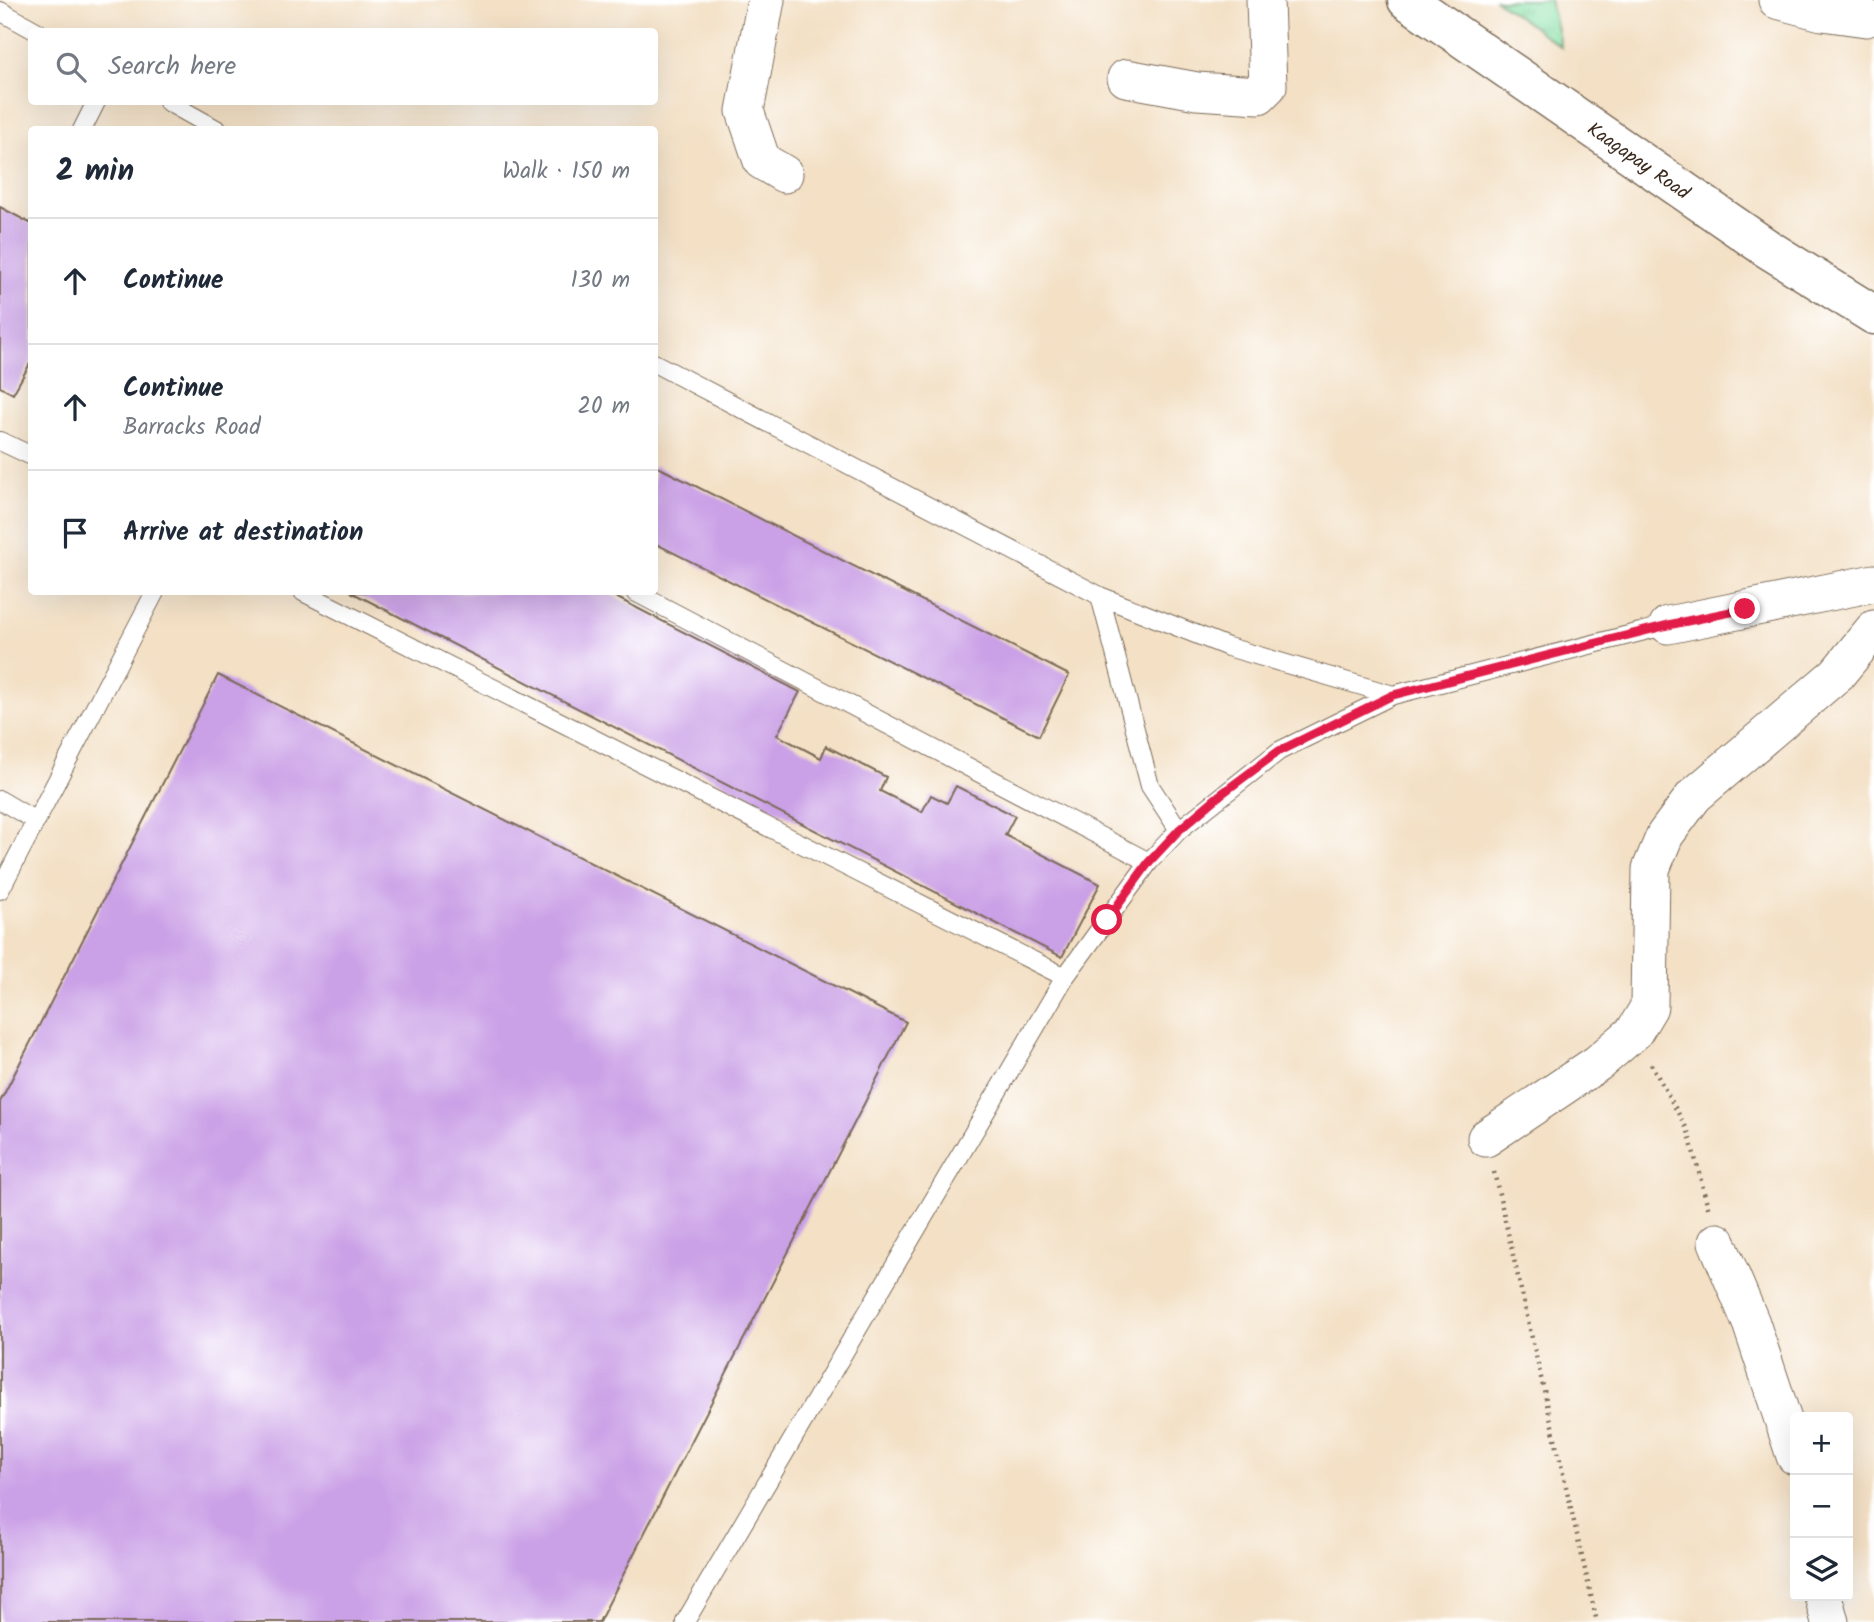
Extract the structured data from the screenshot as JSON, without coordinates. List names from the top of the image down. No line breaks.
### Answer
{"streets":{"street":["Kaagapay Road"]},"page":{"search":"Search here","heading":["2 min","Walk · 150 m"],"list":[["Continue","130 m"],["Continue","Barracks Road","20 m"],"Arrive at destination"],"map_buttons":["+","−"]}}
